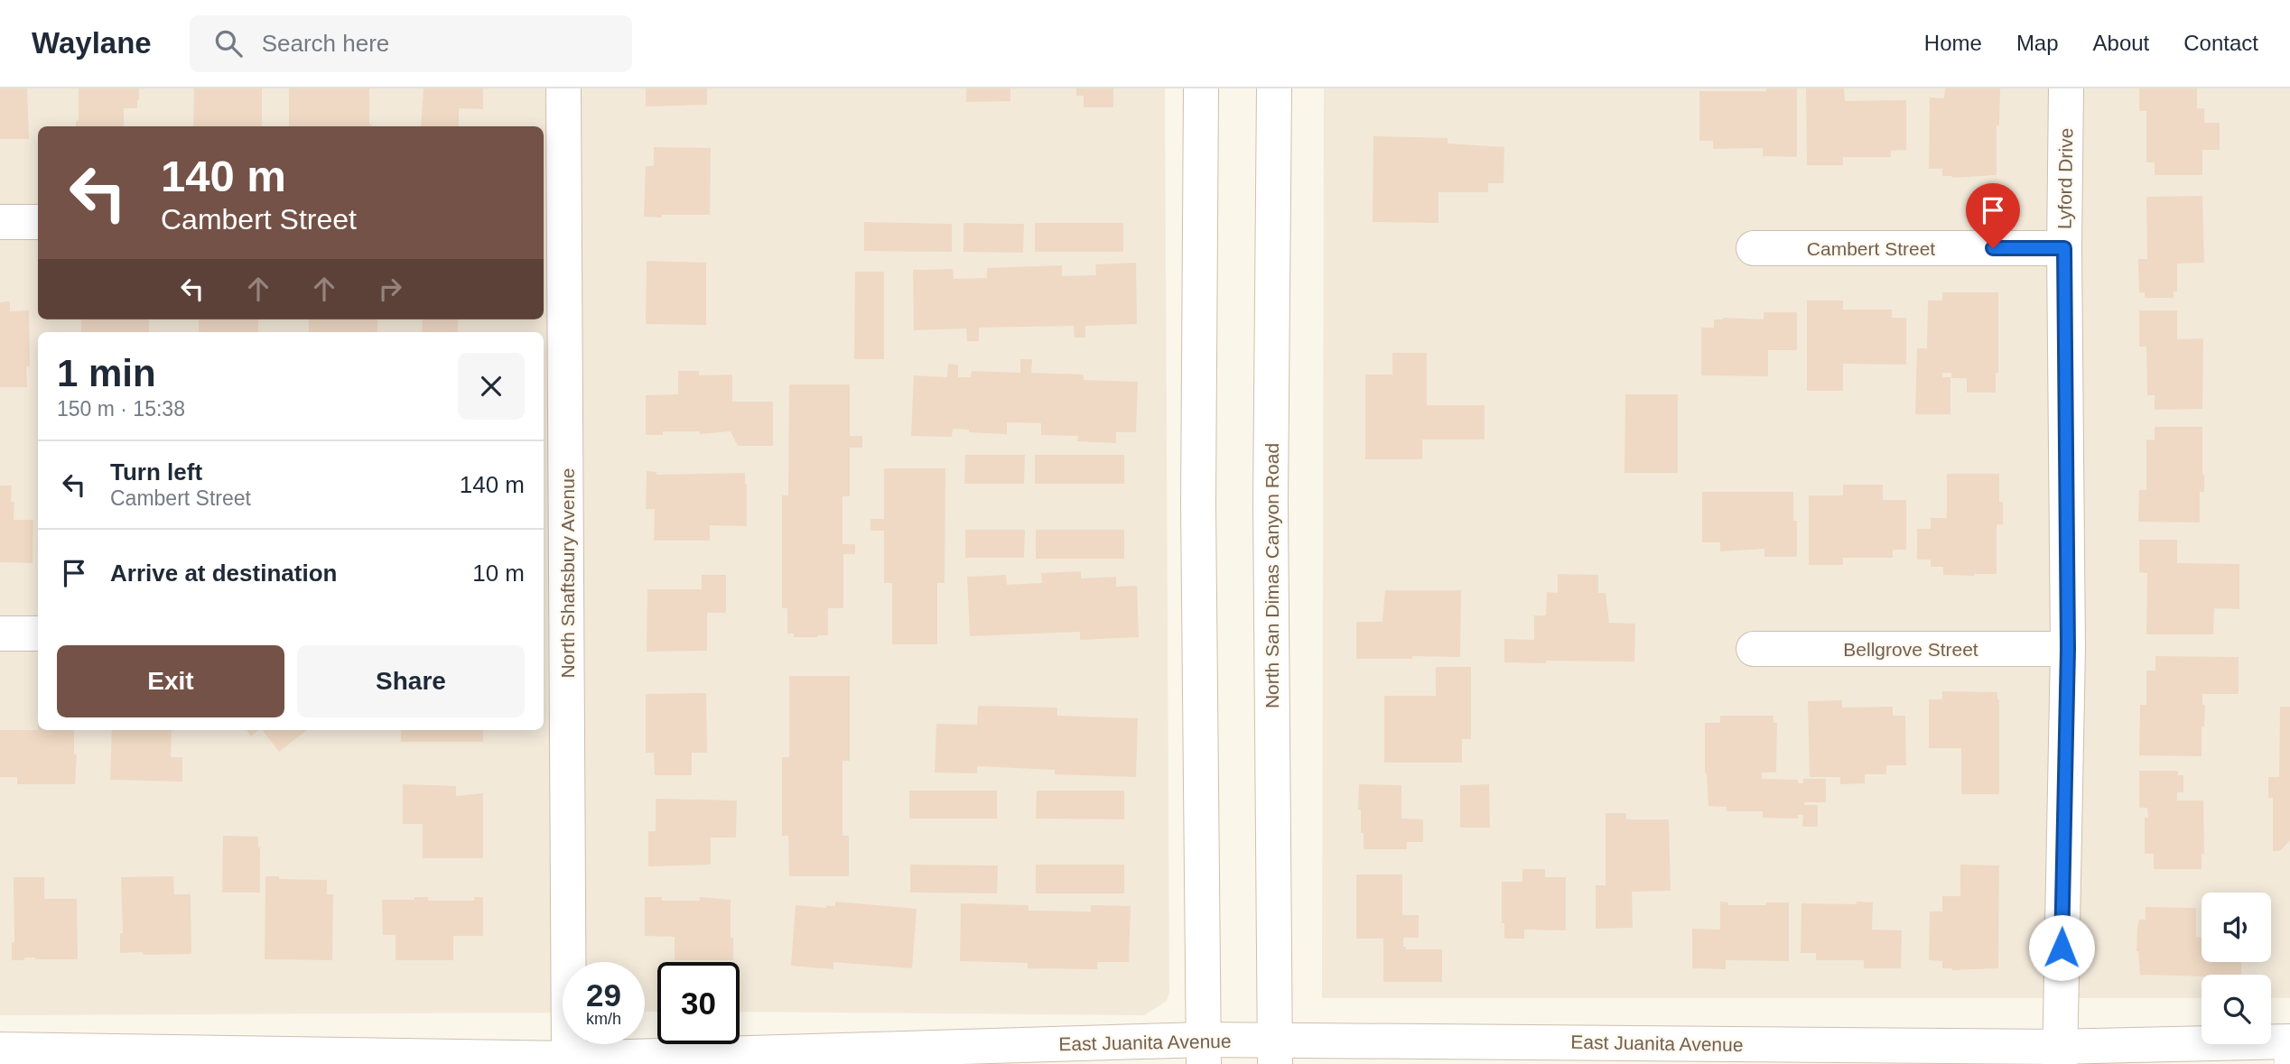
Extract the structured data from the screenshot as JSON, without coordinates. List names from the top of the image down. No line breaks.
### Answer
{"streets":{"street":["Lyford Drive","Cambert Street","North Shaftsbury Avenue","North San Dimas Canyon Road","Bellgrove Street","East Juanita Avenue"]},"crossings":[["Lyford Drive","Cambert Street"],["Lyford Drive","Bellgrove Street"],["Lyford Drive","East Juanita Avenue"],["North Shaftsbury Avenue","East Juanita Avenue"],["North San Dimas Canyon Road","East Juanita Avenue"]],"page":{"header":"Waylane","search":"Search here","nav":["Home","Map","About","Contact"],"turn":["140 m","Cambert Street"],"heading":["1 min","150 m · 15:38"],"list":[{"name":"Turn left","note":"Cambert Street","value":"140 m"},{"name":"Arrive at destination","value":"10 m"}],"buttons":["Exit","Share"],"speed":"29 km/h","limit":"30"}}
